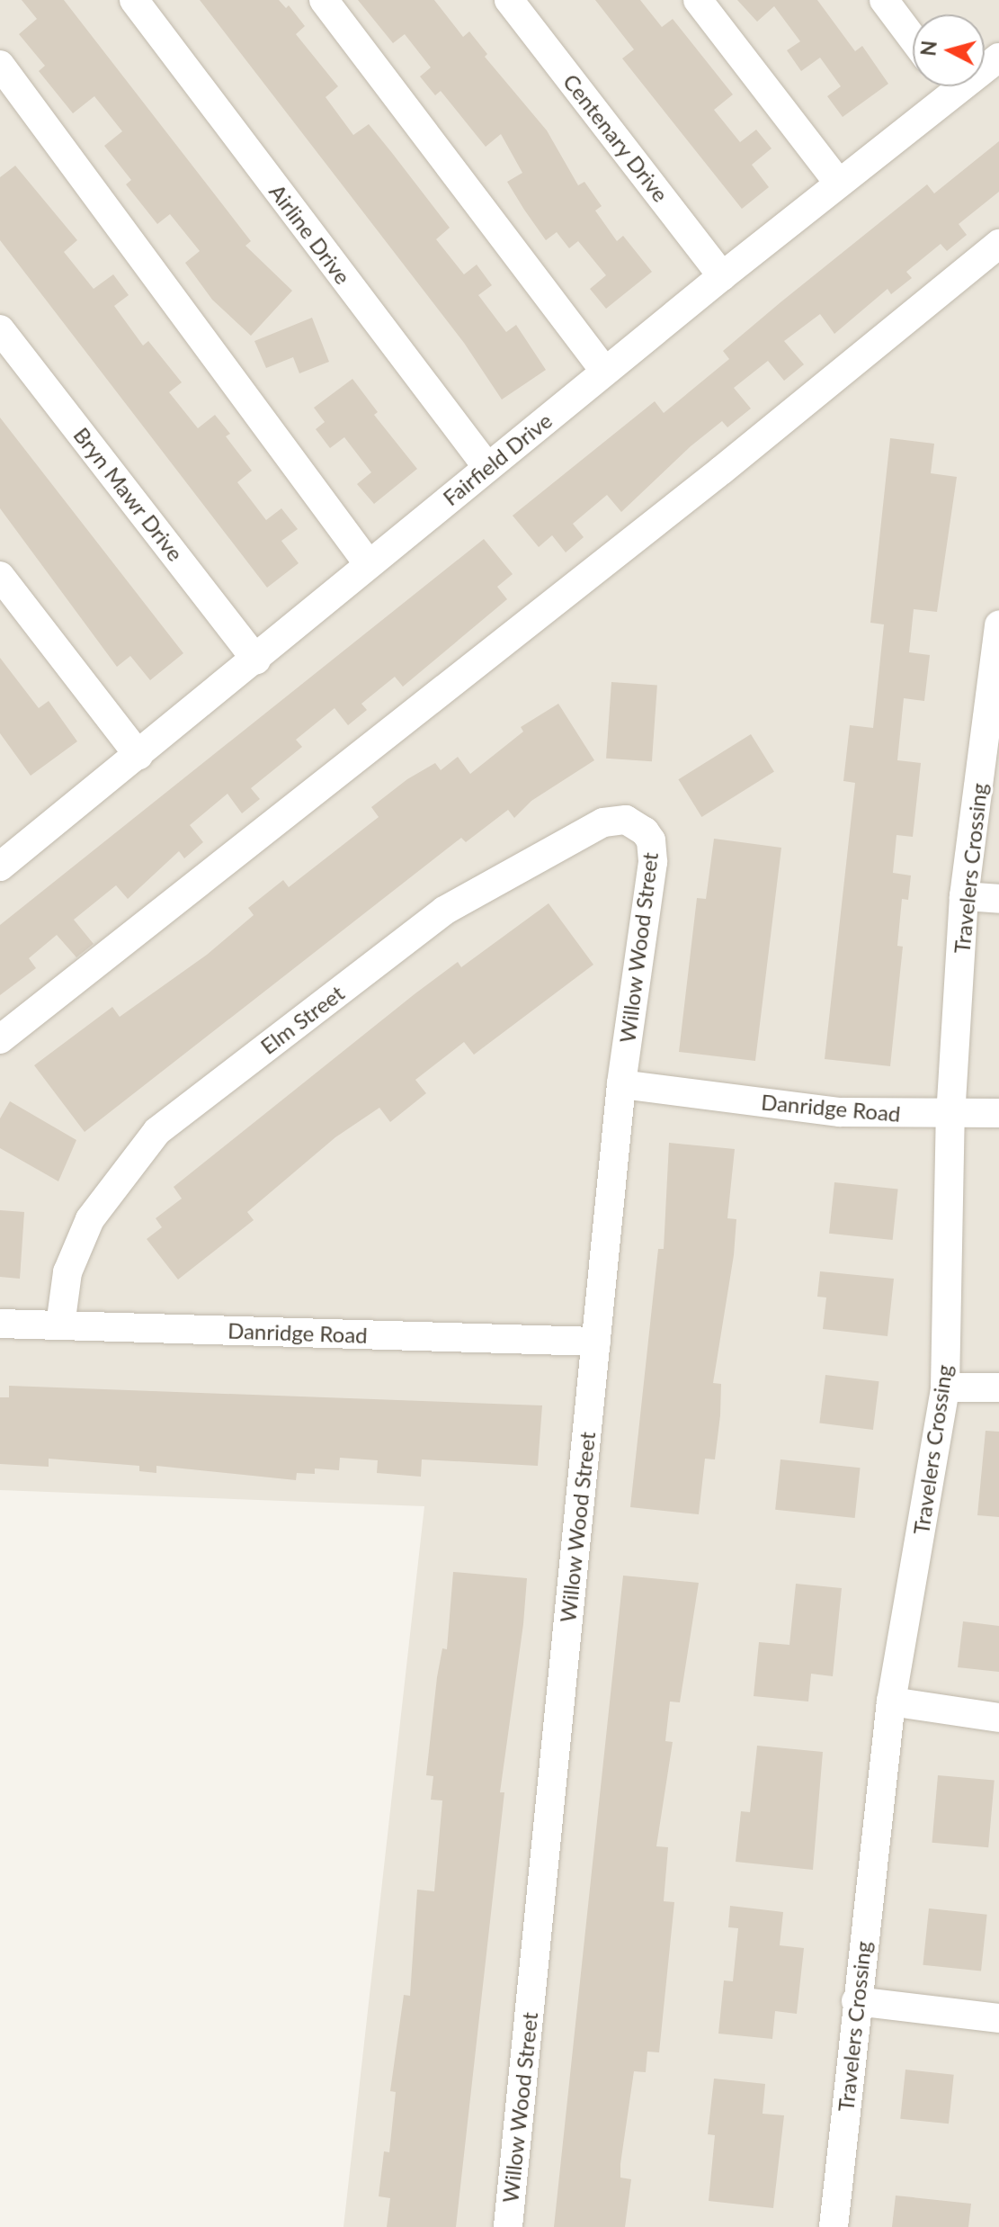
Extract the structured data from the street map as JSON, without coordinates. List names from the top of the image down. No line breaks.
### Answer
{"streets":{"street":["Centenary Drive","Airline Drive","Fairfield Drive","Bryn Mawr Drive","Travelers Crossing","Willow Wood Street","Elm Street","Danridge Road"]},"crossings":[["Centenary Drive","Fairfield Drive"],["Airline Drive","Fairfield Drive"],["Fairfield Drive","Bryn Mawr Drive"],["Travelers Crossing","Danridge Road"],["Willow Wood Street","Elm Street"],["Willow Wood Street","Danridge Road"],["Elm Street","Danridge Road"]],"north":"left"}
